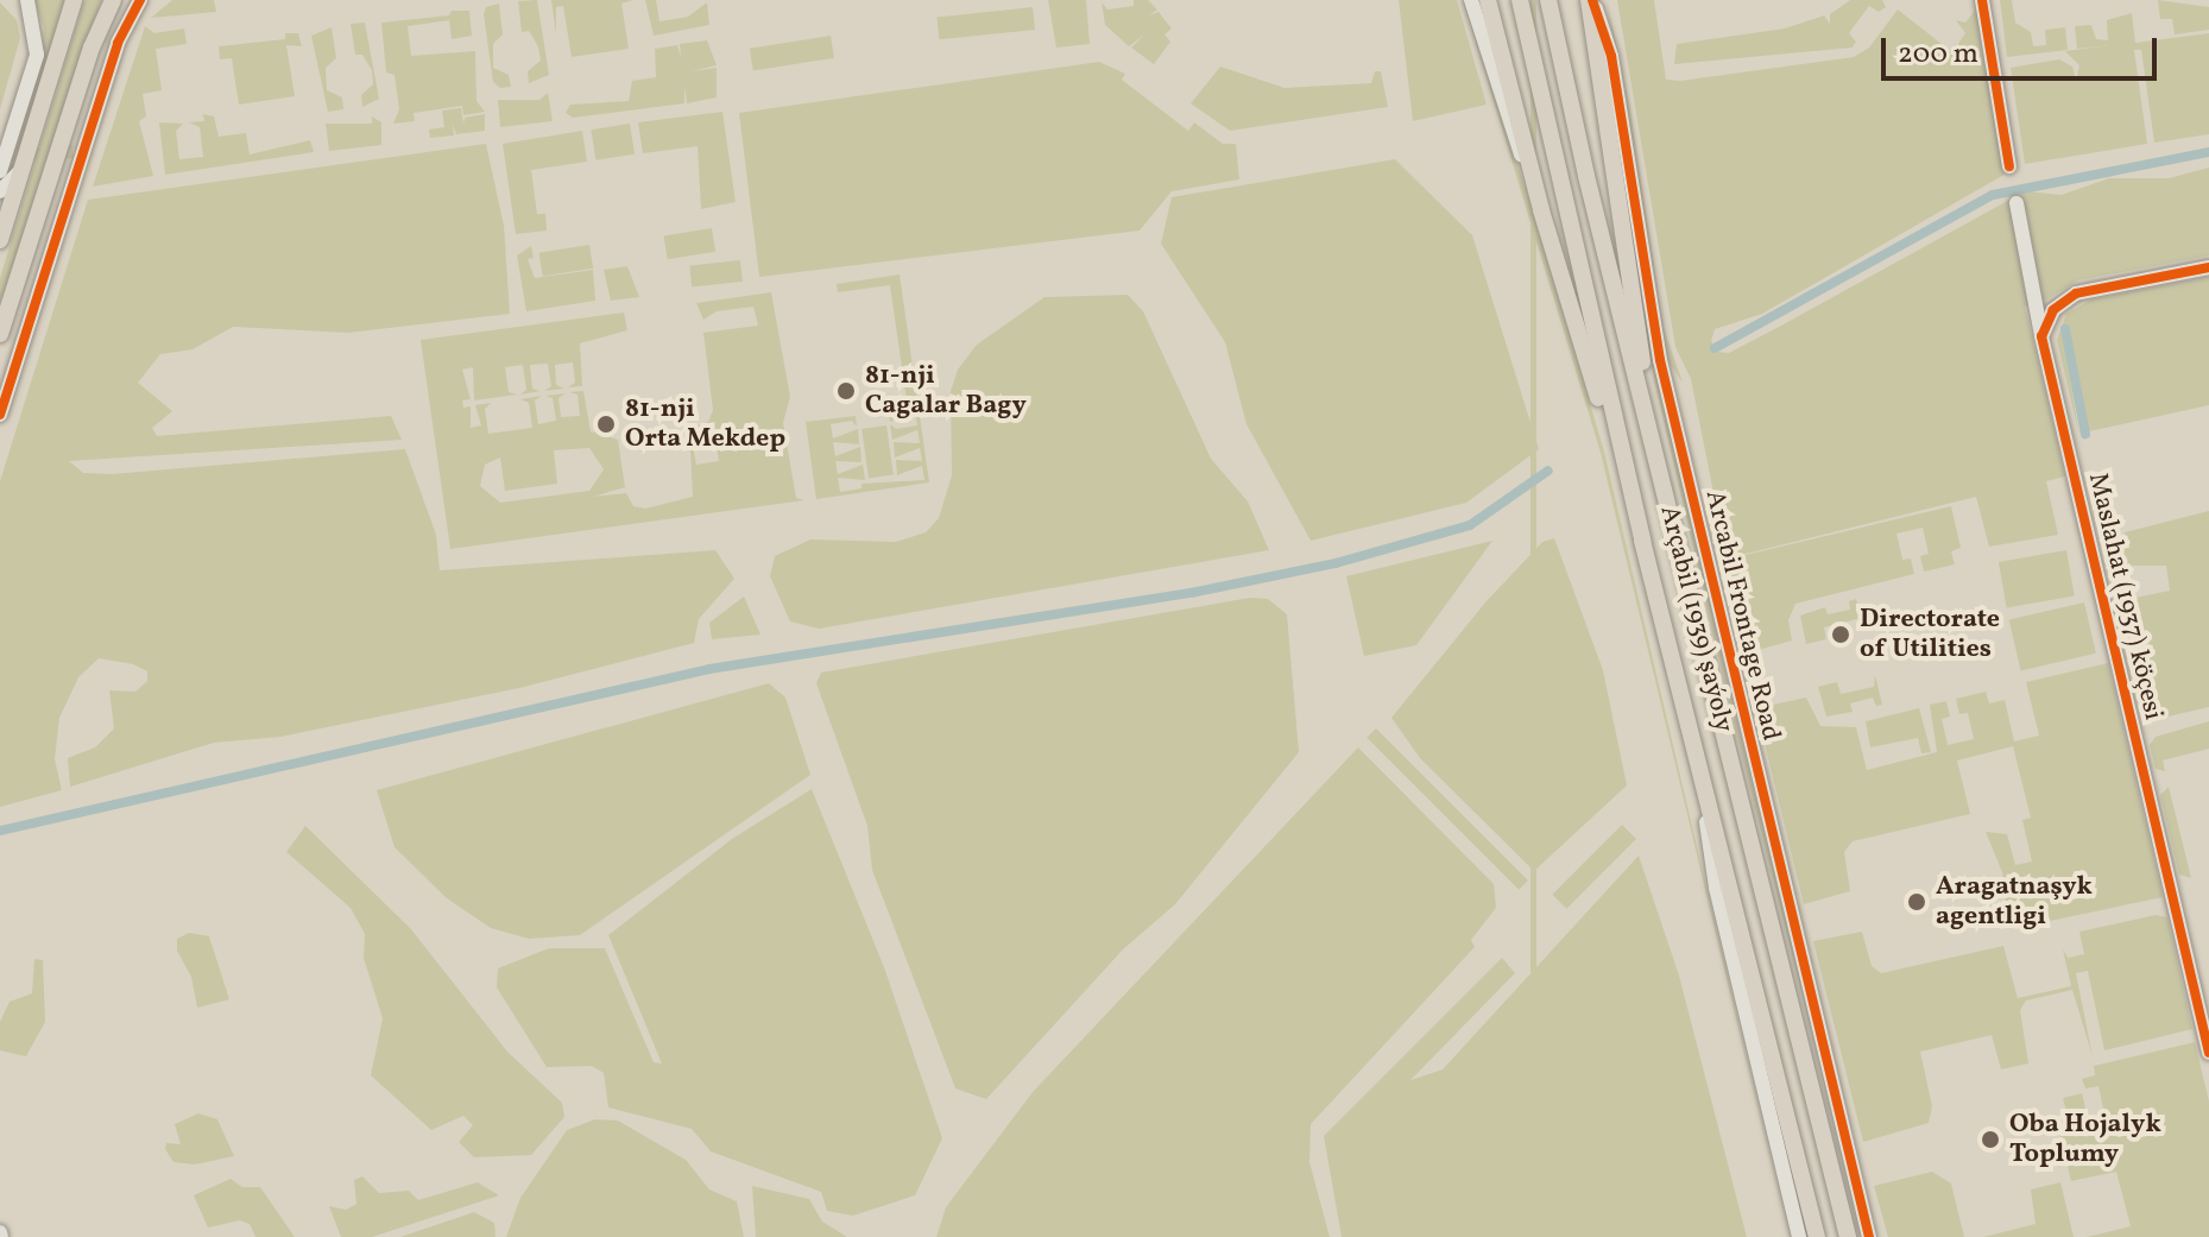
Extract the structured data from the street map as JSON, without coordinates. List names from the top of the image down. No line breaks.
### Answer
{"streets":{"main road":["Arçabil (1939) şaýoly"],"street":["Maslahat (1937) köçesi","Arcabil Frontage Road"]},"places":["81-nji Cagalar Bagy","81-nji Orta Mekdep","Directorate of Utilities","Aragatnaşyk agentligi","Oba Hojalyk Toplumy"],"scale_bar":"200 m"}
